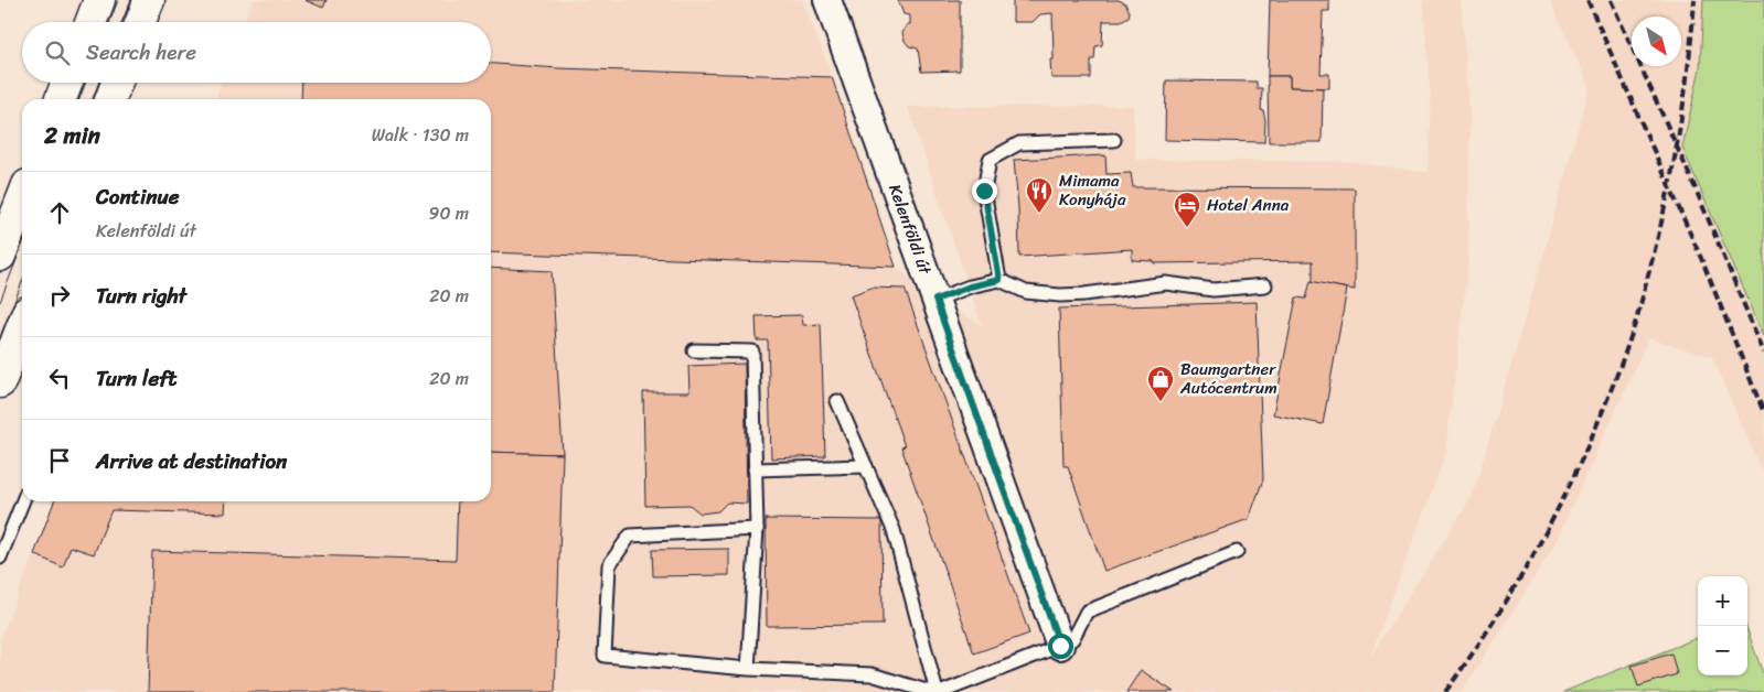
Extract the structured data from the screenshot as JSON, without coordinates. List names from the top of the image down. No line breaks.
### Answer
{"streets":{"street":["Kelenföldi út"]},"places":{"restaurant":["Mimama Konyhája"],"hotel":["Hotel Anna"],"shop":["Baumgartner Autócentrum"]},"north":"bottom right","page":{"search":"Search here","heading":["2 min","Walk · 130 m"],"list":[["Continue","Kelenföldi út","90 m"],["Turn right","20 m"],["Turn left","20 m"],"Arrive at destination"],"map_buttons":["+","−"]}}
